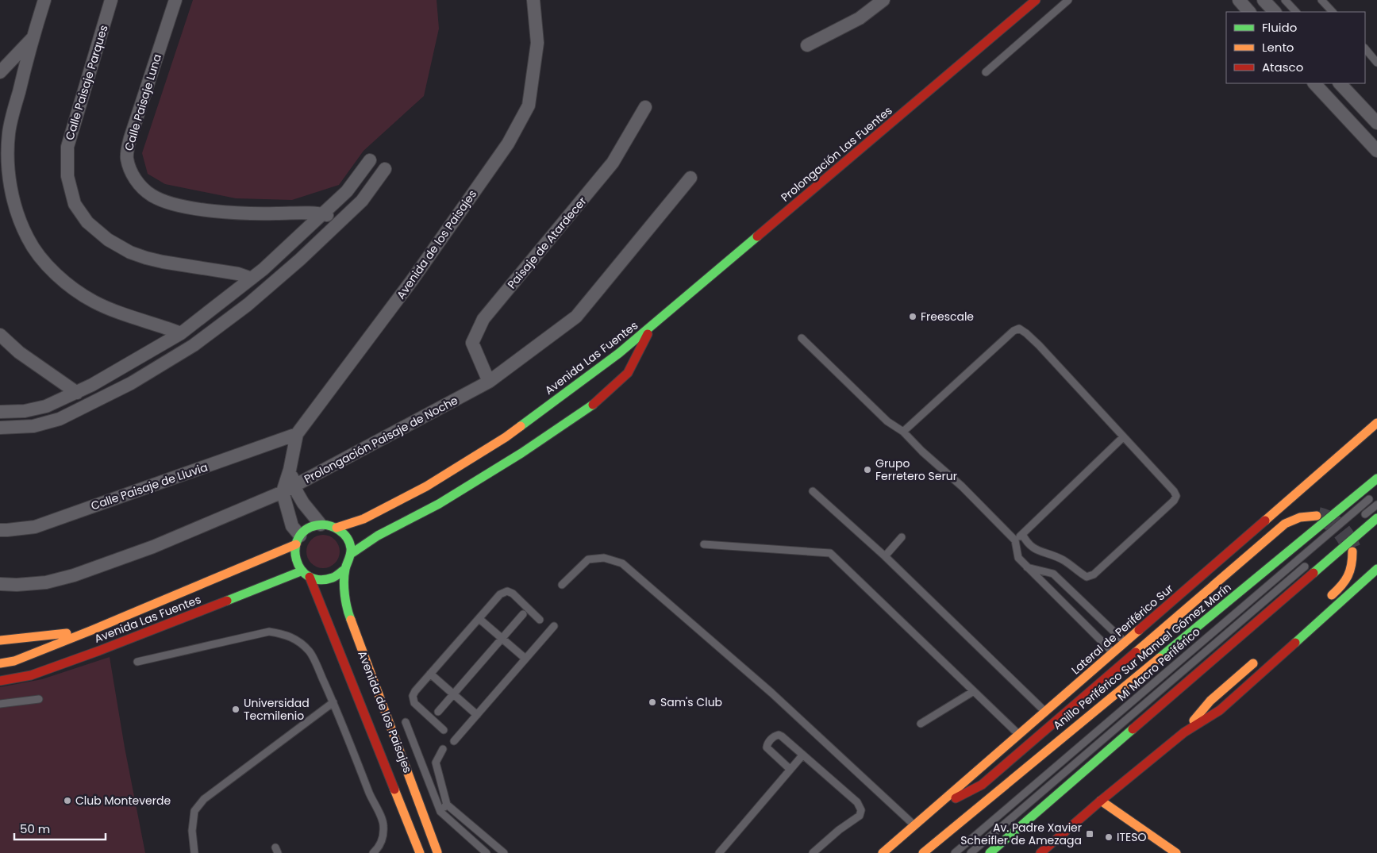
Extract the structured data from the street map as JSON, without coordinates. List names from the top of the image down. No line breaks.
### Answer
{"streets":{"main road":["Prolongación Las Fuentes","Avenida de los Paisajes","Avenida Las Fuentes","Lateral de Periférico Sur","Anillo Periférico Sur Manuel Gómez Morín"],"street":["Calle Paisaje Parques","Calle Paisaje Luna","Paisaje de Atardecer","Prolongación Paisaje de Noche","Calle Paisaje de Lluvia"],"lane":["Mi Macro Periférico"]},"crossings":[["Prolongación Las Fuentes","Avenida Las Fuentes"],["Paisaje de Atardecer","Prolongación Paisaje de Noche"],["Avenida de los Paisajes","Avenida Las Fuentes"],["Avenida de los Paisajes","Prolongación Paisaje de Noche"],["Avenida de los Paisajes","Calle Paisaje de Lluvia"]],"places":{"other":["Freescale","Grupo Ferretero Serur","Sam's Club","Universidad Tecmilenio","Club Monteverde","ITESO"],"transit":["Av. Padre Xavier Scheifler de Amezaga"]},"legend":["Fluido","Lento","Atasco"],"scale_bar":"50 m"}
